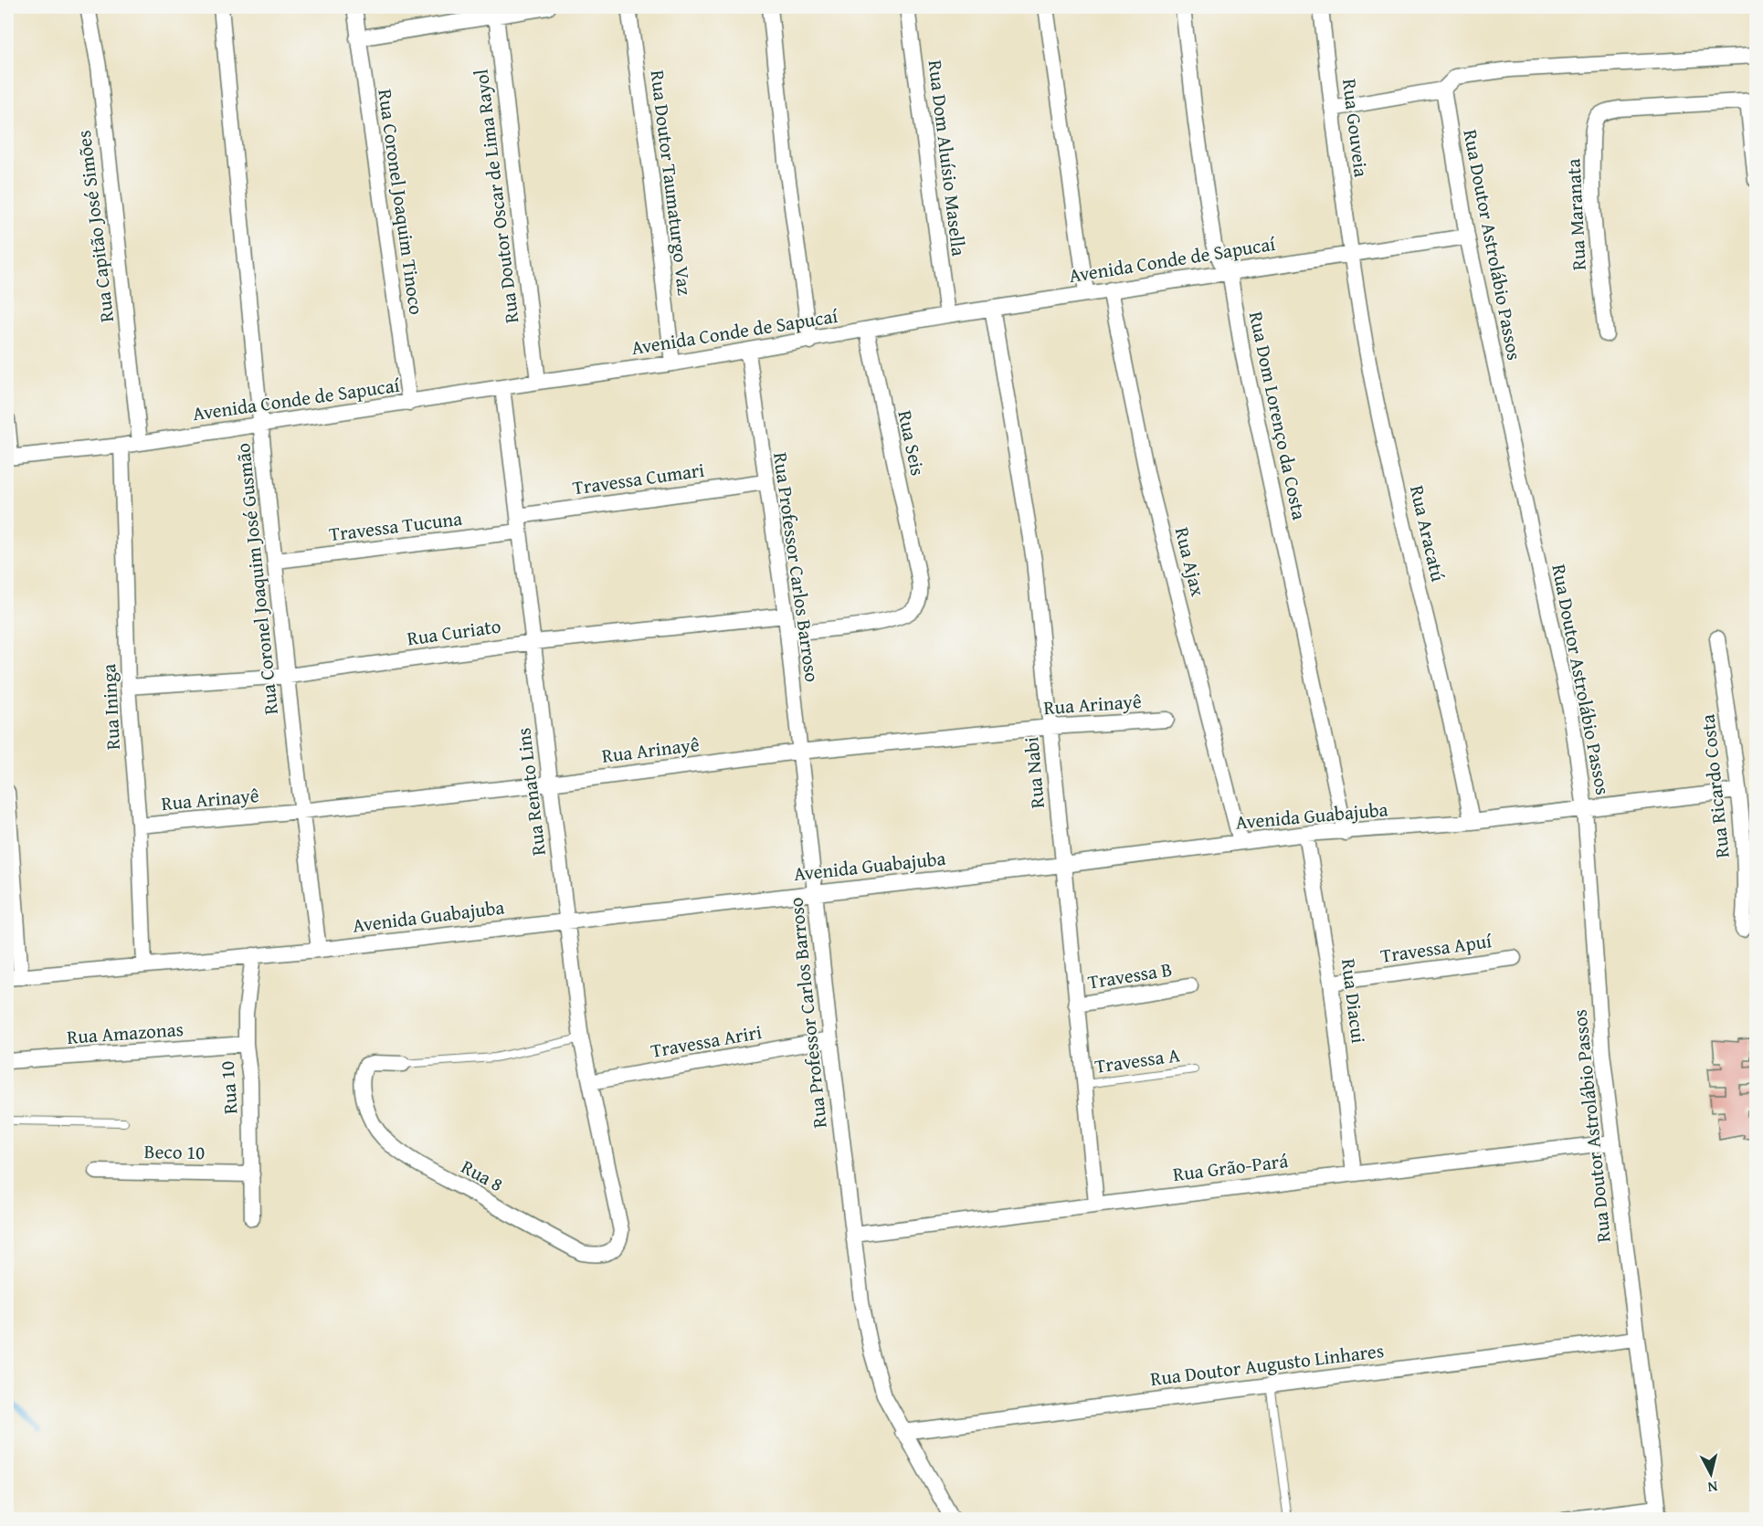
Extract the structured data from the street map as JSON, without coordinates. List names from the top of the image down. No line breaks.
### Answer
{"streets":{"street":["Rua Gouveia","Rua Dom Aluísio Masella","Rua Doutor Taumaturgo Vaz","Rua Doutor Oscar de Lima Rayol","Rua Coronel Joaquim Tinoco","Rua Maranata","Rua Capitão José Simões","Rua Doutor Astrolábio Passos","Avenida Conde de Sapucaí","Rua Dom Lorenço da Costa","Rua Seis","Travessa Cumari","Travessa Tucuna","Rua Aracatú","Rua Ajax","Rua Professor Carlos Barroso","Rua Coronel Joaquim José Gusmão","Rua Curiato","Rua Arinayê","Rua Ininga","Rua Nabi","Rua Ricardo Costa","Rua Renato Lins","Avenida Guabajuba","Travessa Apuí","Travessa B","Rua Diacui","Rua Amazonas","Travessa Ariri","Rua 10","Beco 10","Rua Grão-Pará","Rua 8","Rua Doutor Augusto Linhares"],"lane":["Travessa A"]},"crossings":[["Rua Gouveia","Avenida Conde de Sapucaí"],["Rua Gouveia","Rua Aracatú"],["Rua Dom Aluísio Masella","Avenida Conde de Sapucaí"],["Rua Doutor Taumaturgo Vaz","Avenida Conde de Sapucaí"],["Rua Doutor Oscar de Lima Rayol","Avenida Conde de Sapucaí"],["Rua Coronel Joaquim Tinoco","Avenida Conde de Sapucaí"],["Rua Capitão José Simões","Avenida Conde de Sapucaí"],["Rua Doutor Astrolábio Passos","Avenida Conde de Sapucaí"],["Rua Doutor Astrolábio Passos","Avenida Guabajuba"],["Rua Doutor Astrolábio Passos","Rua Grão-Pará"],["Rua Doutor Astrolábio Passos","Rua Doutor Augusto Linhares"],["Avenida Conde de Sapucaí","Rua Dom Lorenço da Costa"],["Avenida Conde de Sapucaí","Rua Seis"],["Avenida Conde de Sapucaí","Rua Aracatú"],["Avenida Conde de Sapucaí","Rua Ajax"],["Avenida Conde de Sapucaí","Rua Professor Carlos Barroso"],["Avenida Conde de Sapucaí","Rua Coronel Joaquim José Gusmão"],["Avenida Conde de Sapucaí","Rua Ininga"],["Avenida Conde de Sapucaí","Rua Nabi"],["Avenida Conde de Sapucaí","Rua Renato Lins"],["Rua Dom Lorenço da Costa","Avenida Guabajuba"],["Rua Seis","Rua Professor Carlos Barroso"],["Travessa Cumari","Rua Professor Carlos Barroso"],["Travessa Cumari","Rua Renato Lins"],["Travessa Tucuna","Rua Coronel Joaquim José Gusmão"],["Travessa Tucuna","Rua Renato Lins"],["Rua Aracatú","Avenida Guabajuba"],["Rua Ajax","Avenida Guabajuba"],["Rua Professor Carlos Barroso","Rua Curiato"],["Rua Professor Carlos Barroso","Rua Arinayê"],["Rua Professor Carlos Barroso","Avenida Guabajuba"],["Rua Professor Carlos Barroso","Travessa Ariri"],["Rua Professor Carlos Barroso","Rua Grão-Pará"],["Rua Professor Carlos Barroso","Rua Doutor Augusto Linhares"],["Rua Coronel Joaquim José Gusmão","Rua Curiato"],["Rua Coronel Joaquim José Gusmão","Rua Arinayê"],["Rua Coronel Joaquim José Gusmão","Avenida Guabajuba"],["Rua Curiato","Rua Ininga"],["Rua Curiato","Rua Renato Lins"],["Rua Arinayê","Rua Ininga"],["Rua Arinayê","Rua Nabi"],["Rua Arinayê","Rua Renato Lins"],["Rua Ininga","Avenida Guabajuba"],["Rua Nabi","Avenida Guabajuba"],["Rua Nabi","Travessa B"],["Rua Nabi","Travessa A"],["Rua Nabi","Rua Grão-Pará"],["Rua Ricardo Costa","Avenida Guabajuba"],["Rua Renato Lins","Avenida Guabajuba"],["Rua Renato Lins","Travessa Ariri"],["Rua Renato Lins","Rua 8"],["Avenida Guabajuba","Rua Diacui"],["Avenida Guabajuba","Rua 10"],["Travessa Apuí","Rua Diacui"],["Rua Diacui","Rua Grão-Pará"],["Rua Amazonas","Rua 10"],["Rua 10","Beco 10"]],"north":"bottom"}
